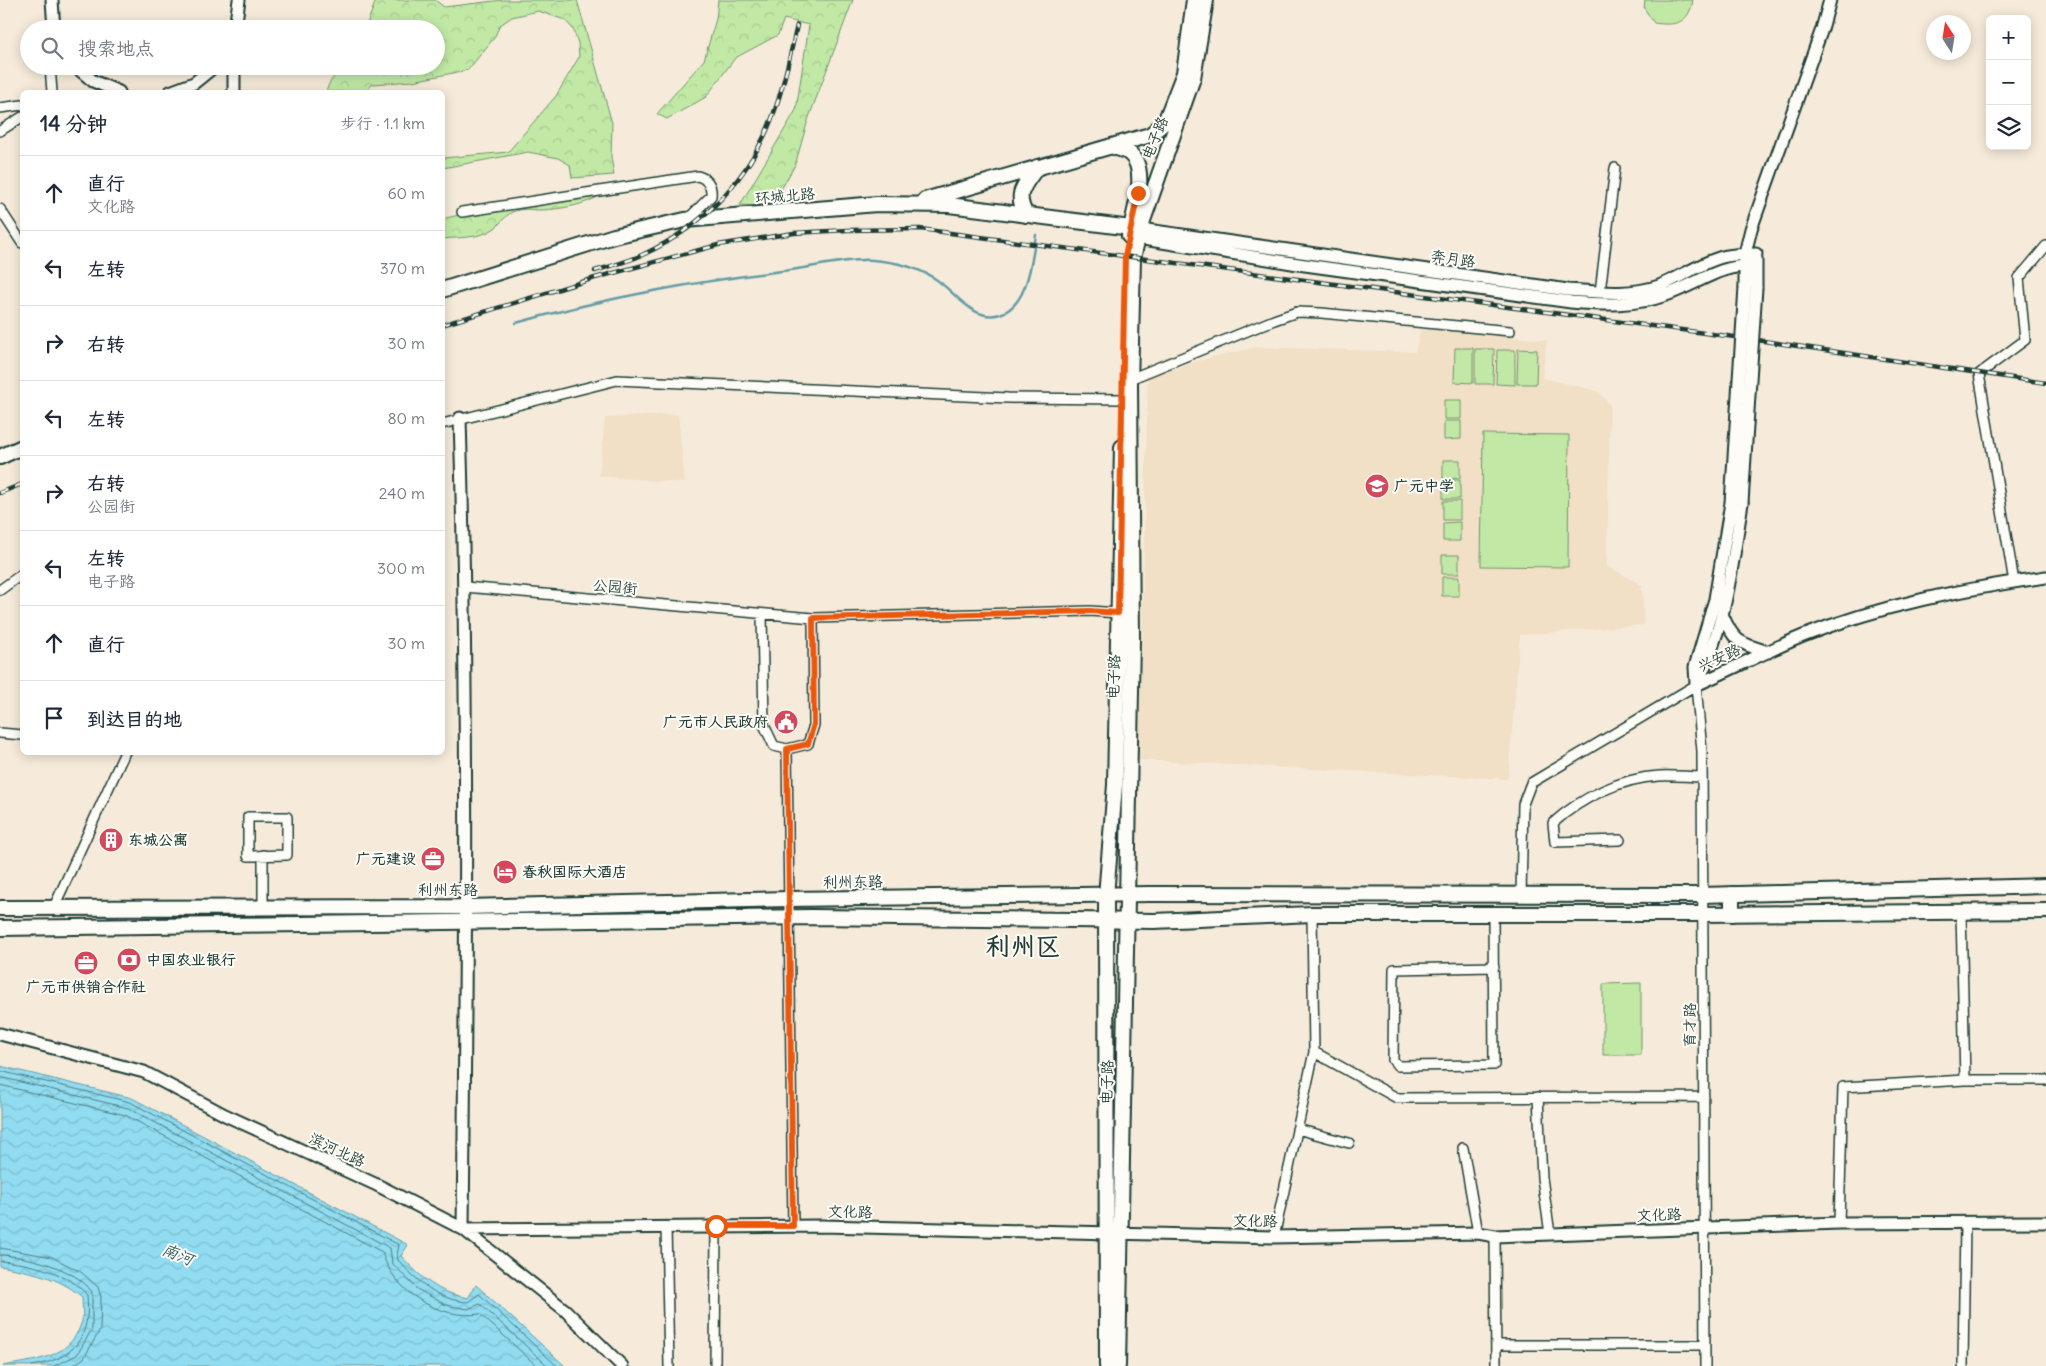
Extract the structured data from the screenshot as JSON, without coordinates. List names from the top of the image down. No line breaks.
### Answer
{"streets":{"main road":["电子路","环城北路","利州东路"],"street":["奔月路","公园街","兴安路","育才路","滨河北路","文化路"]},"crossings":[["电子路","环城北路"],["电子路","奔月路"],["电子路","利州东路"],["电子路","文化路"],["环城北路","奔月路"],["兴安路","利州东路"],["兴安路","育才路"],["利州东路","育才路"],["育才路","文化路"],["滨河北路","文化路"]],"districts":["利州区"],"water":["南河"],"places":{"school or university":["广元中学"],"public building":["广元市人民政府"],"building":["东城公寓"],"office":["广元建设","广元市供销合作社"],"hotel":["春秋国际大酒店"],"bank":["中国农业银行"]},"north":"top","page":{"map_buttons":["+","−"],"search":"搜索地点","heading":["14 分钟","步行 · 1.1 km"],"list":[["直行","文化路","60 m"],["左转","370 m"],["右转","30 m"],["左转","80 m"],["右转","公园街","240 m"],["左转","电子路","300 m"],["直行","30 m"],"到达目的地"]}}
